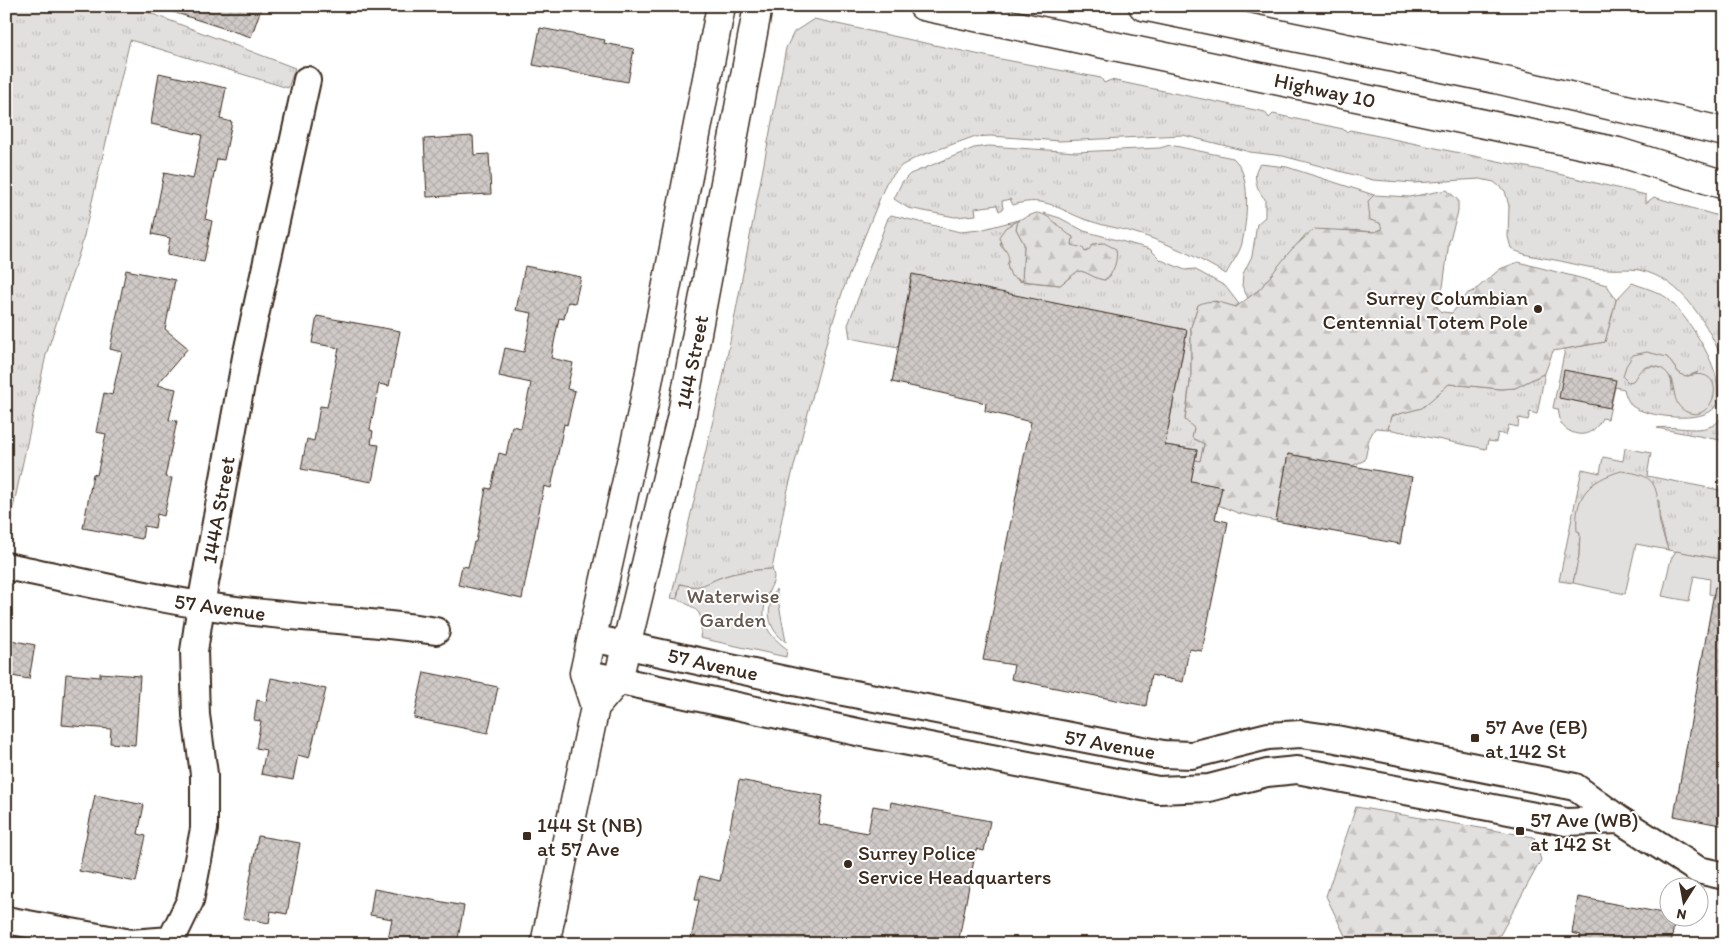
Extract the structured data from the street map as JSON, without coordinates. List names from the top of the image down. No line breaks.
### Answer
{"streets":{"main road":["Highway 10","144 Street"],"street":["144A Street","57 Avenue"]},"crossings":[["144 Street","57 Avenue"],["144A Street","57 Avenue"]],"parks":["Waterwise Garden"],"places":{"other":["Surrey Columbian Centennial Totem Pole","Surrey Police Service Headquarters"],"transit":["57 Ave (EB) at 142 St","57 Ave (WB) at 142 St","144 St (NB) at 57 Ave"]},"north":"bottom"}
